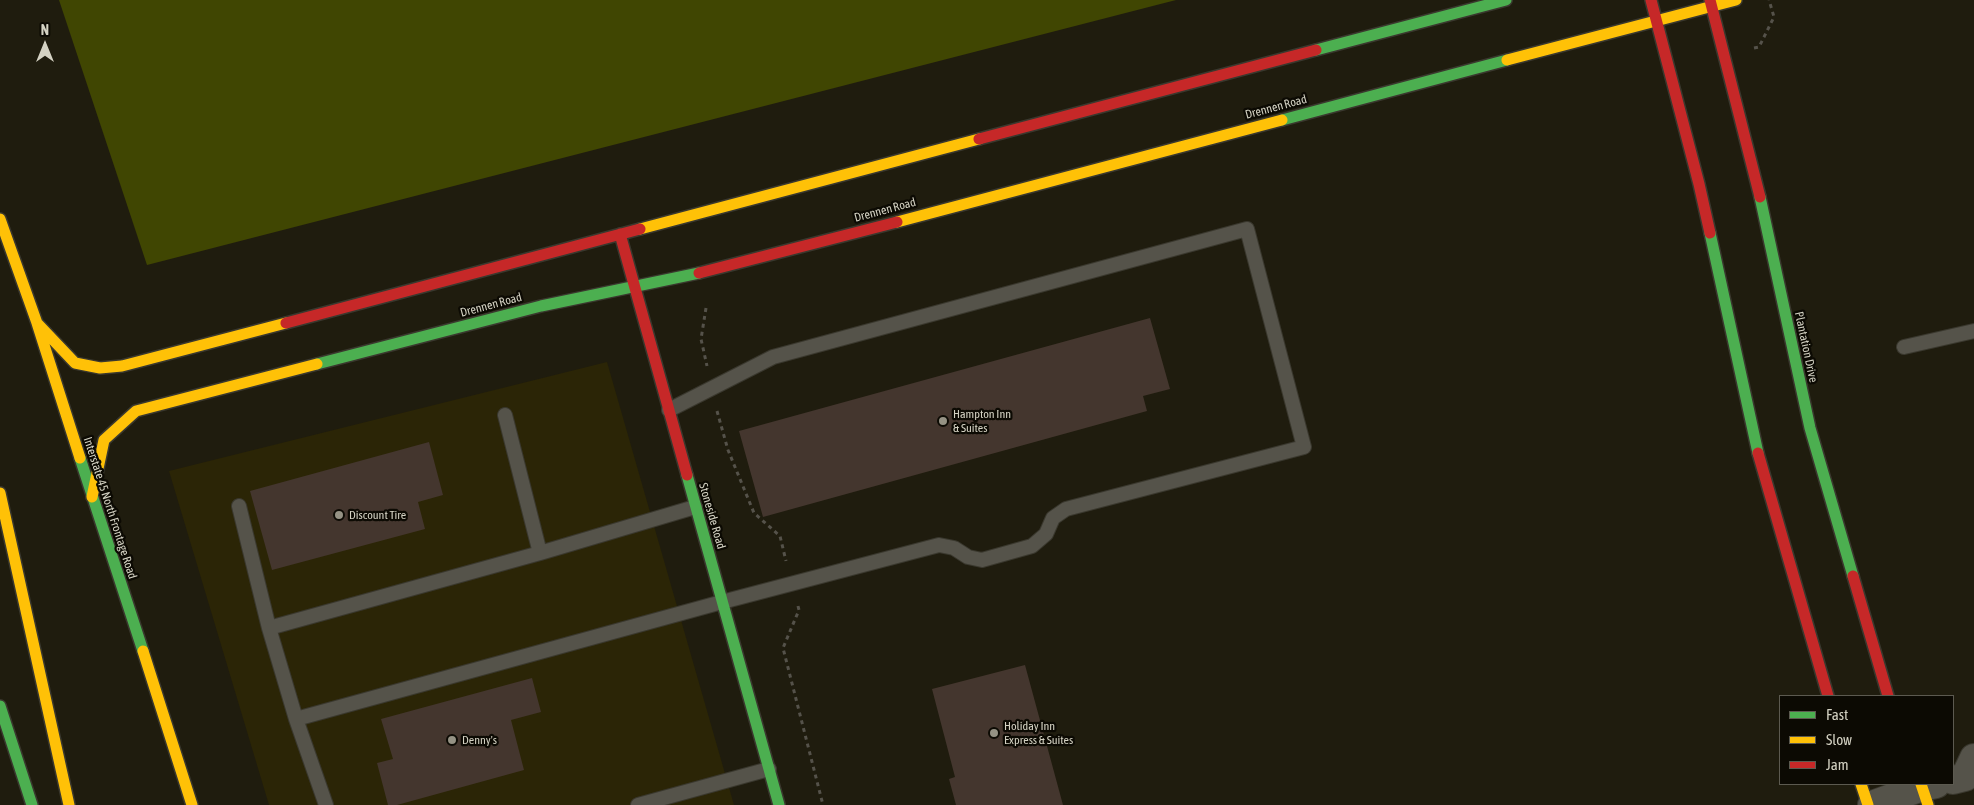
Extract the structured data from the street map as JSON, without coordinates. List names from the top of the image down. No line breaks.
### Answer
{"streets":{"main road":["Drennen Road","Plantation Drive","Interstate 45 North Frontage Road","Stoneside Road"]},"crossings":[["Drennen Road","Plantation Drive"],["Drennen Road","Interstate 45 North Frontage Road"],["Drennen Road","Stoneside Road"]],"places":["Hampton Inn & Suites","Discount Tire","Holiday Inn Express & Suites","Denny's"],"legend":["Fast","Slow","Jam"],"north":"top"}
